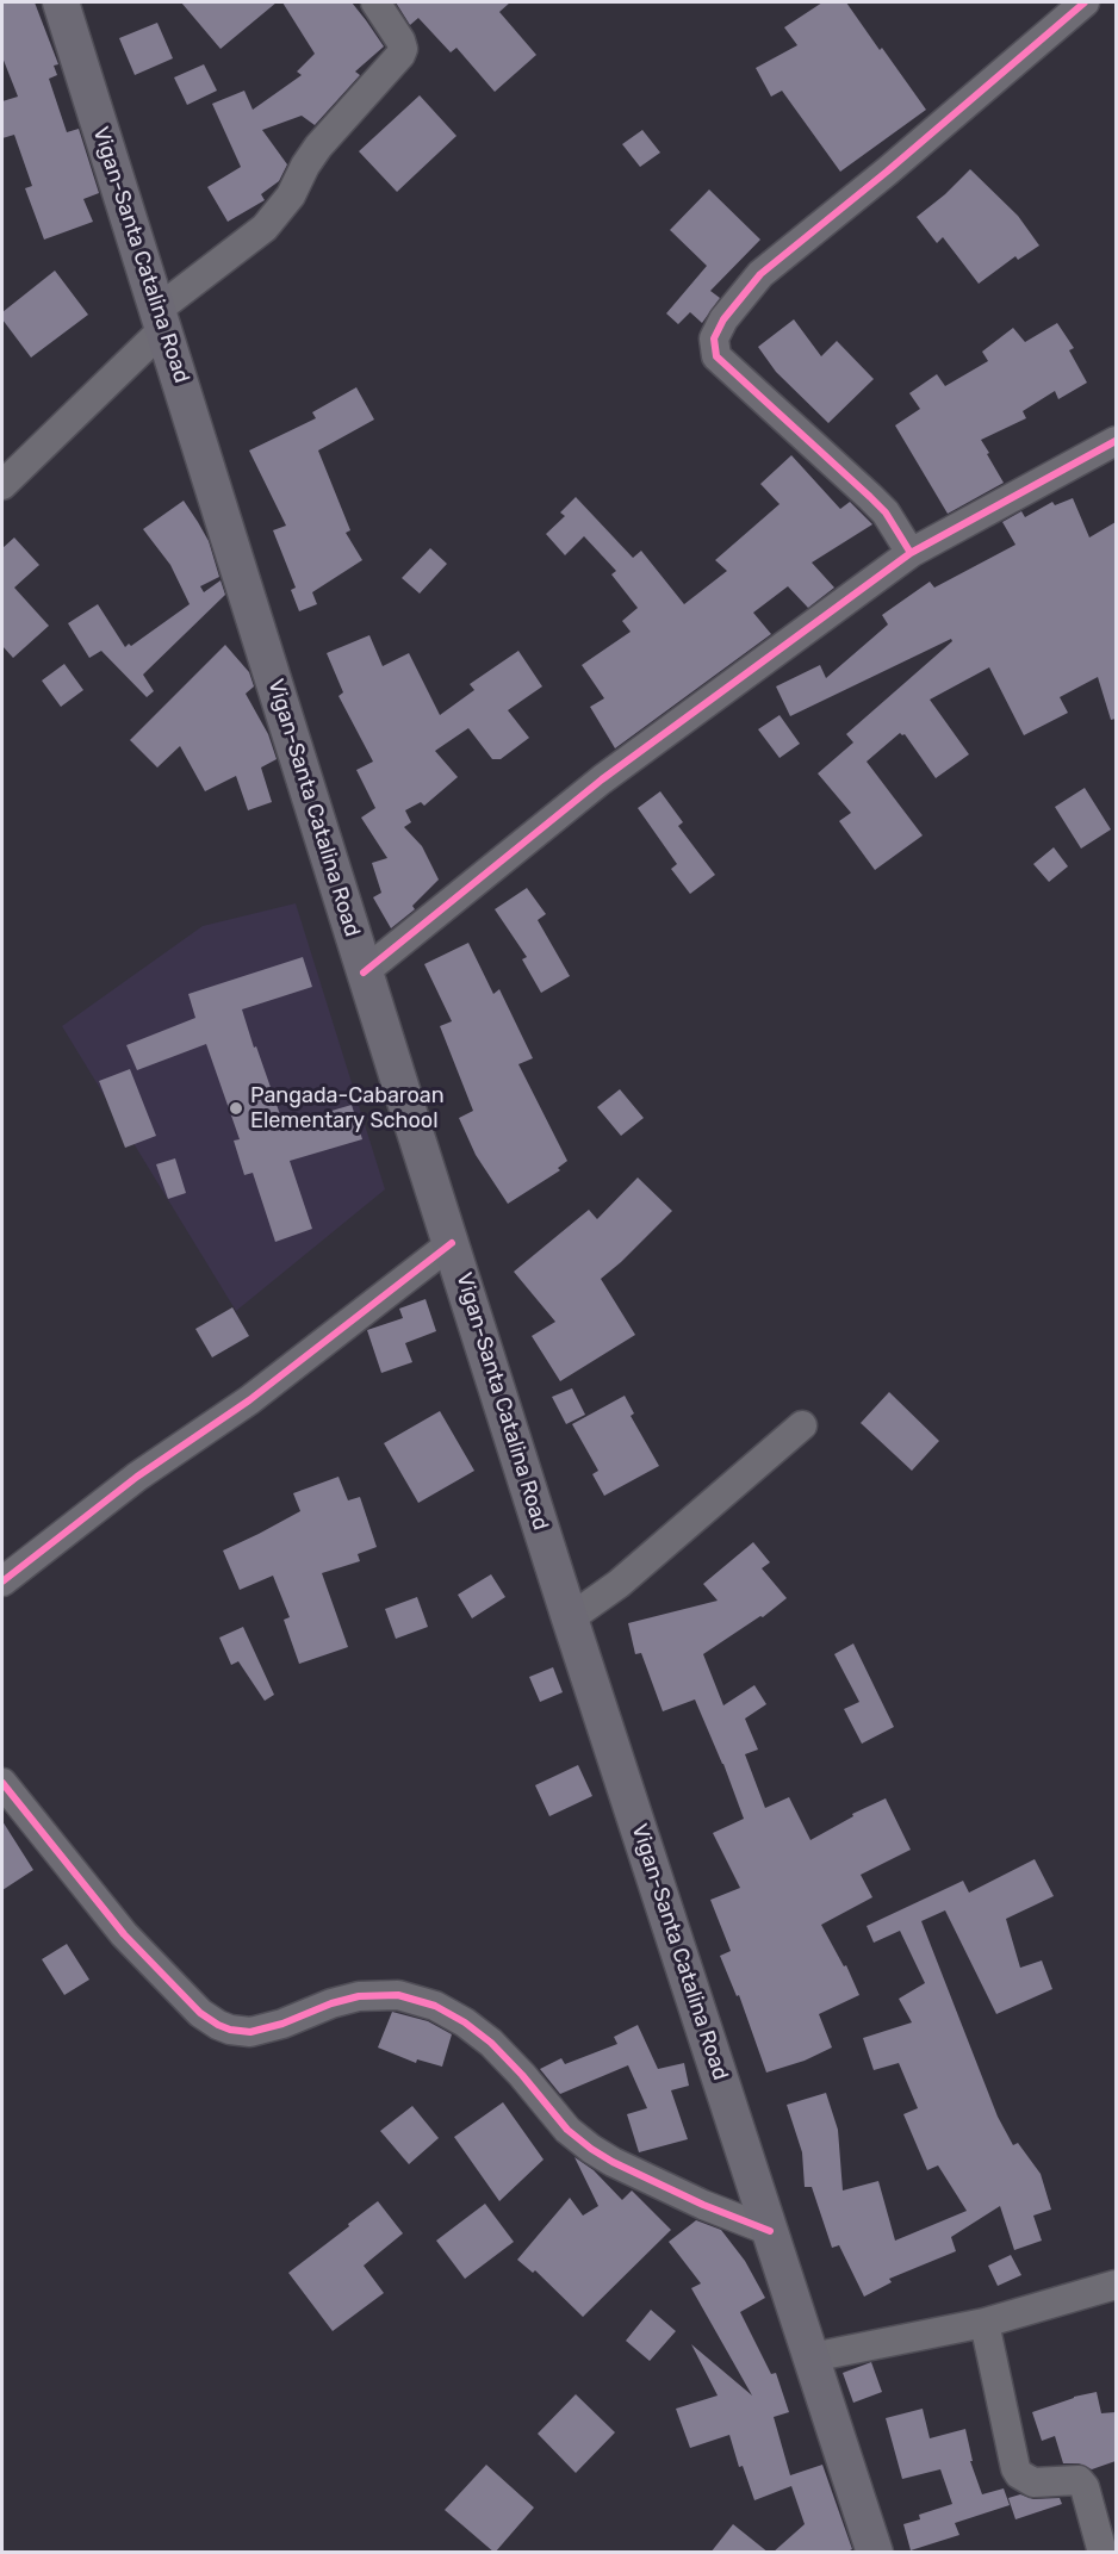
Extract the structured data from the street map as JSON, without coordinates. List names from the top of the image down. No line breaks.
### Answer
{"streets":{"main road":["Vigan-Santa Catalina Road"]},"places":["Pangada-Cabaroan Elementary School"]}
